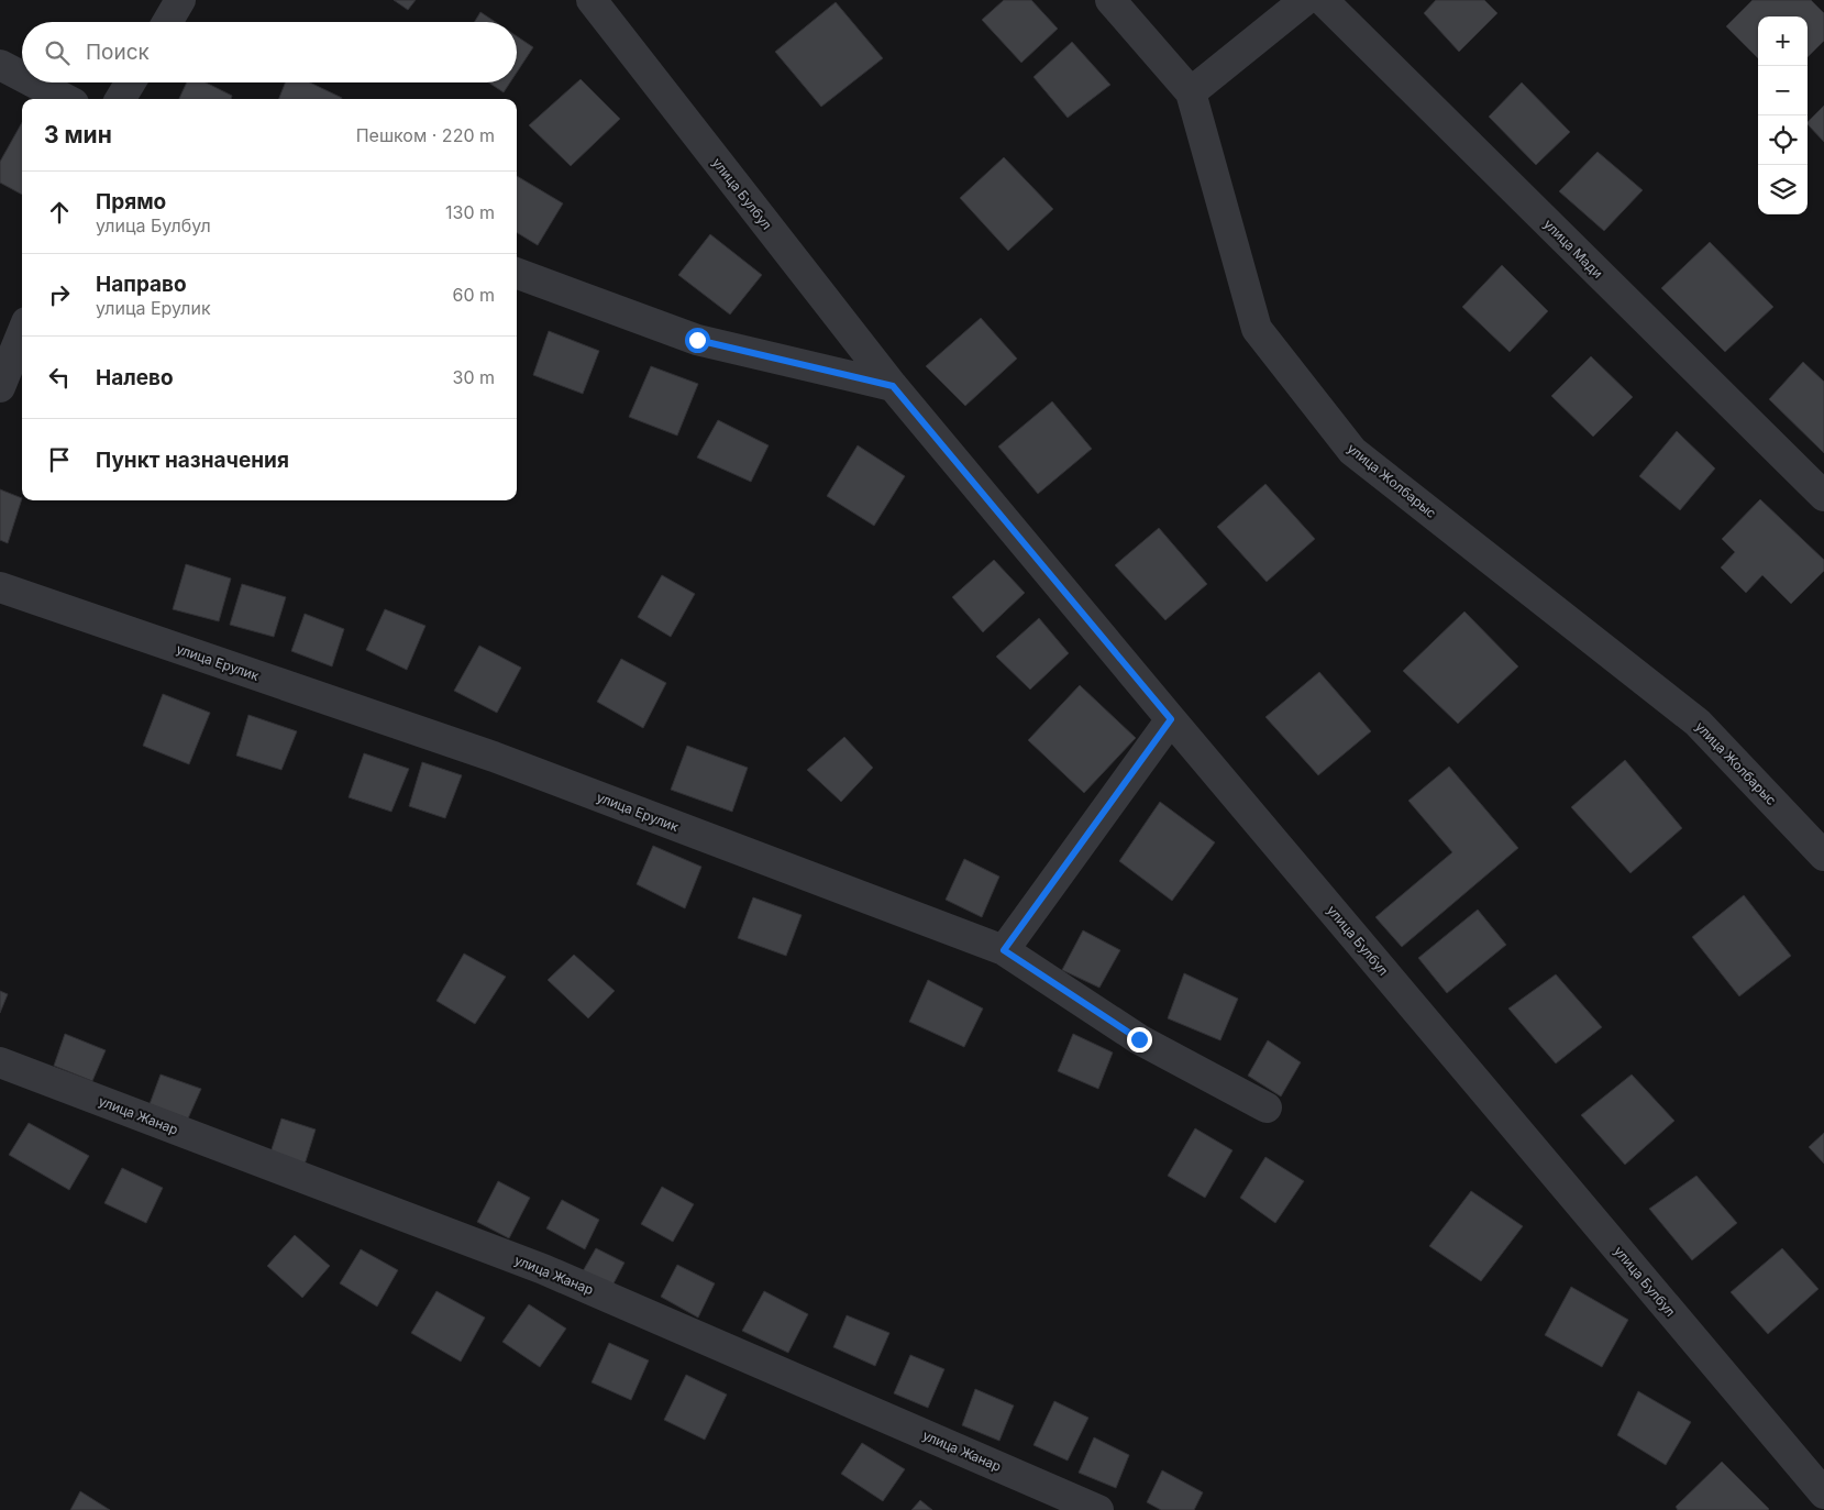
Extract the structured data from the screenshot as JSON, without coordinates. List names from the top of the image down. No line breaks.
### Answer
{"streets":{"street":["улица Булбул","улица Мади","улица Жолбарыс","улица Ерулик","улица Жанар"]},"page":{"map_buttons":["+","−"],"search":"Поиск","heading":["3 мин","Пешком · 220 m"],"list":[["Прямо","улица Булбул","130 m"],["Направо","улица Ерулик","60 m"],["Налево","30 m"],"Пункт назначения"]}}
